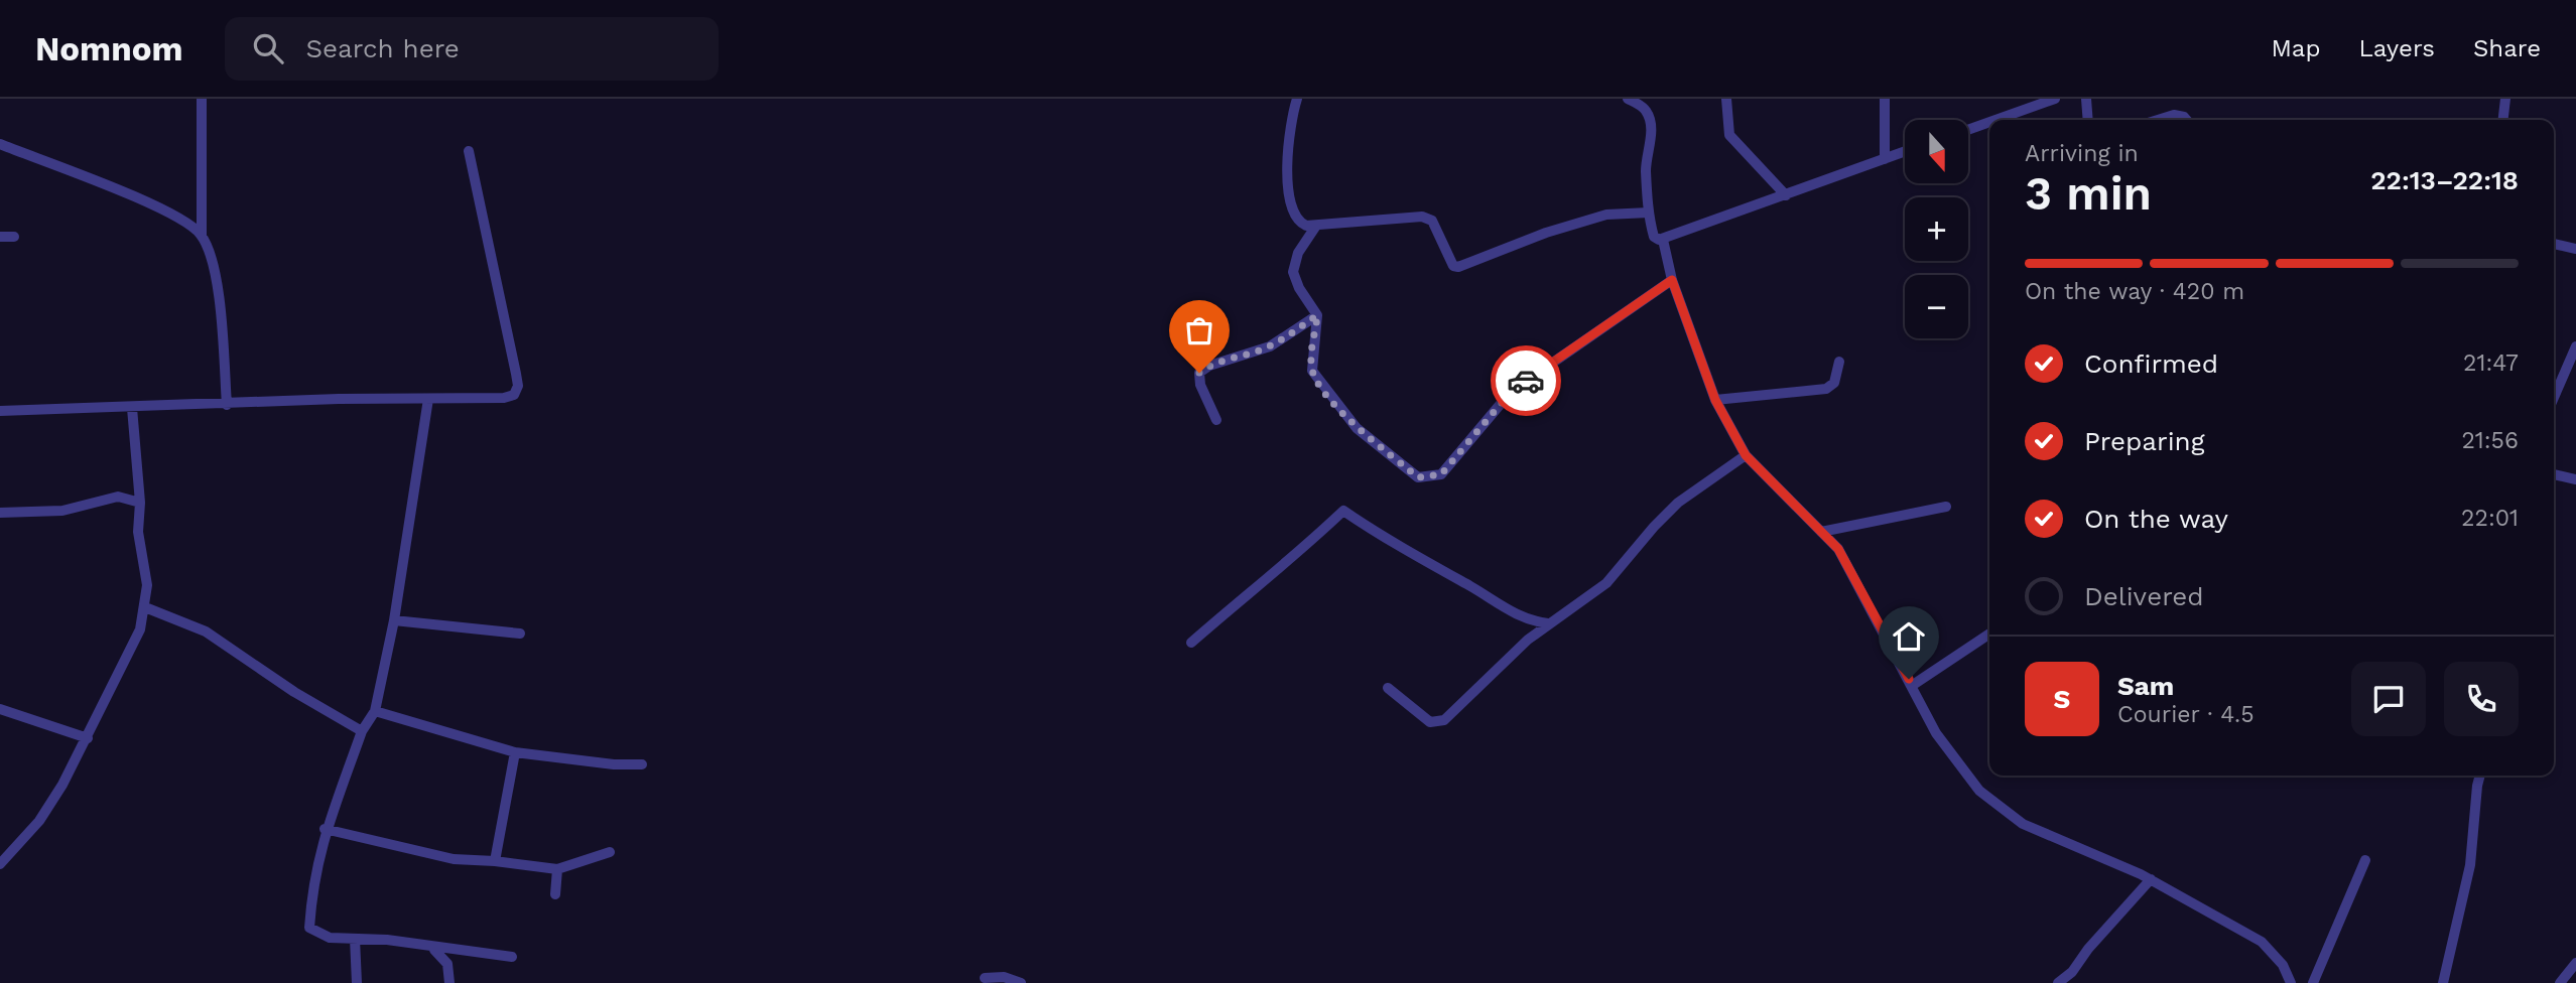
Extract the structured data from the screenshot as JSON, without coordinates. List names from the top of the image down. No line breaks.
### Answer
{"north":"bottom","page":{"header":"Nomnom","search":"Search here","nav":["Map","Layers","Share"],"map_buttons":["+","−"],"heading":["3 min","Arriving in","22:13–22:18"],"panel":["Sam","Courier · 4.5"],"bar":"On the way · 420 m","list":[["Confirmed","21:47"],["Preparing","21:56"],["On the way","22:01"],"Delivered"],"round":"S"}}
